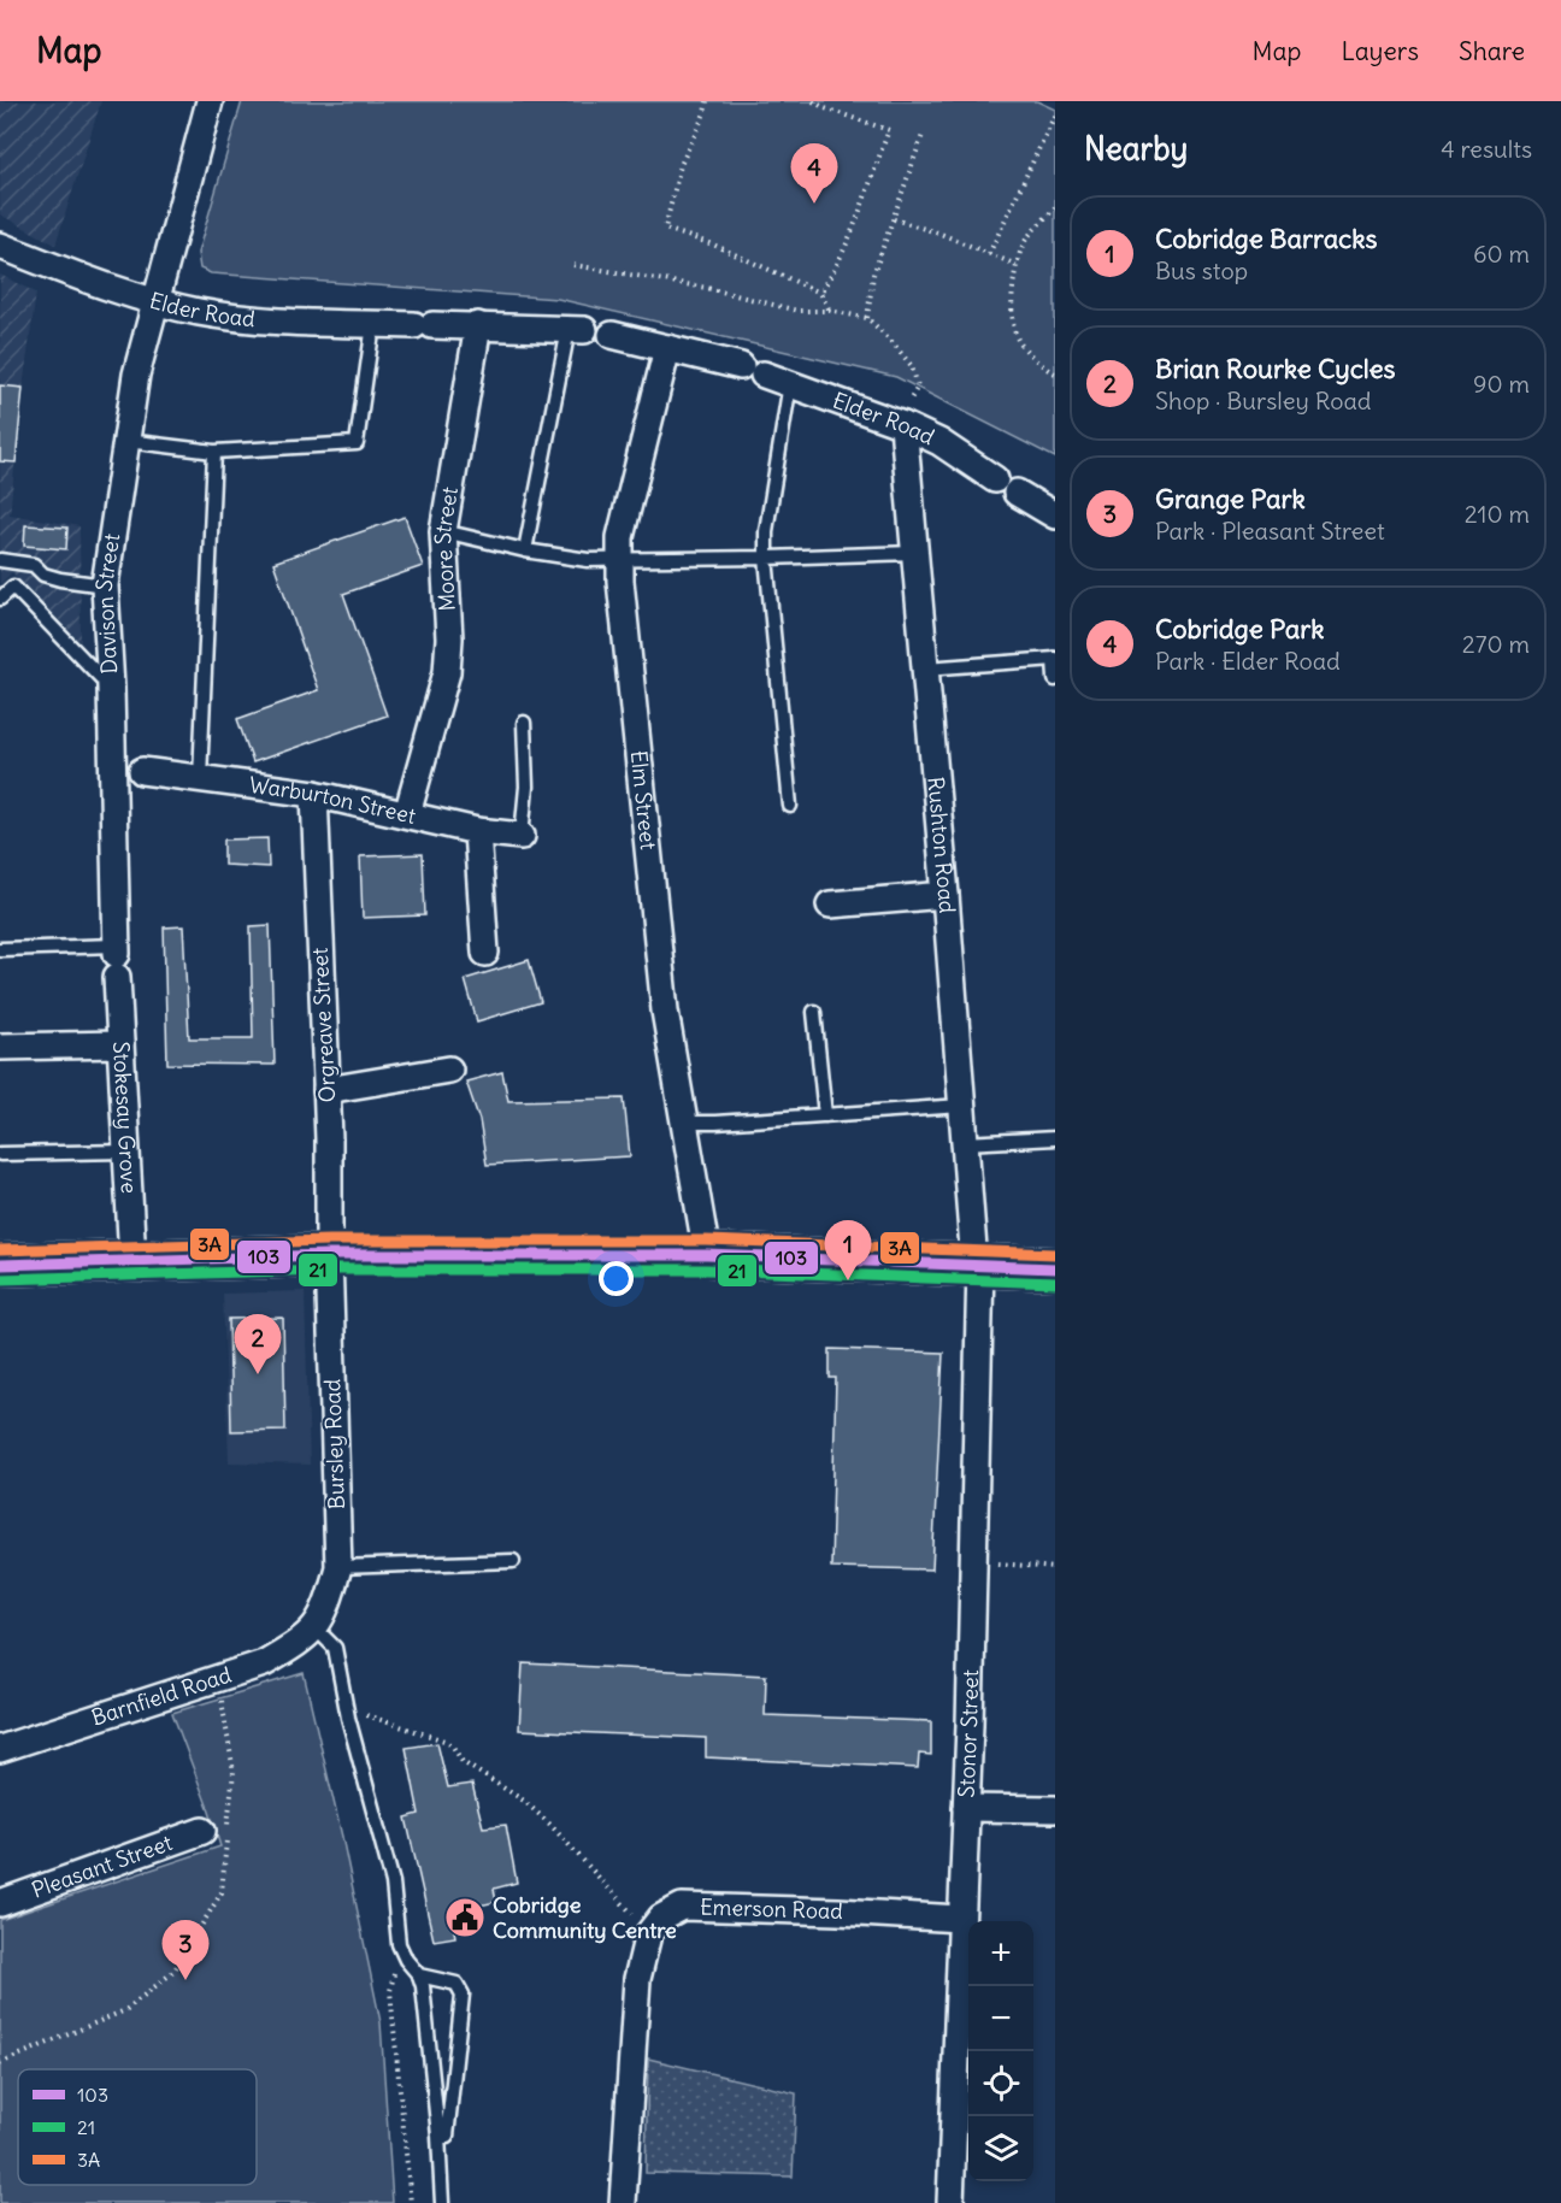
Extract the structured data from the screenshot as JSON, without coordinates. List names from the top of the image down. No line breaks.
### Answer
{"streets":{"street":["Elder Road","Moore Street","Davison Street","Warburton Street","Elm Street","Rushton Road","Orgreave Street","Stokesay Grove","Bursley Road","Barnfield Road","Stonor Street","Pleasant Street","Emerson Road"]},"crossings":[["Elder Road","Moore Street"],["Elder Road","Davison Street"],["Elder Road","Elm Street"],["Elder Road","Rushton Road"],["Moore Street","Warburton Street"],["Davison Street","Stokesay Grove"],["Warburton Street","Orgreave Street"],["Rushton Road","Stonor Street"],["Orgreave Street","Bursley Road"],["Bursley Road","Barnfield Road"],["Stonor Street","Emerson Road"]],"places":{"public building":["Cobridge Community Centre"]},"lines":["transit line 3A","transit line 103","transit line 21"],"legend":["103","21","3A"],"page":{"header":"Map","nav":["Map","Layers","Share"],"heading":["Nearby","4 results"],"pins":["4","1","2","3"],"list":[{"mark":"1","name":"Cobridge Barracks","note":"Bus stop","value":"60 m"},{"mark":"2","name":"Brian Rourke Cycles","note":"Shop · Bursley Road","value":"90 m"},{"mark":"3","name":"Grange Park","note":"Park · Pleasant Street","value":"210 m"},{"mark":"4","name":"Cobridge Park","note":"Park · Elder Road","value":"270 m"}],"map_buttons":["+","−"]}}
